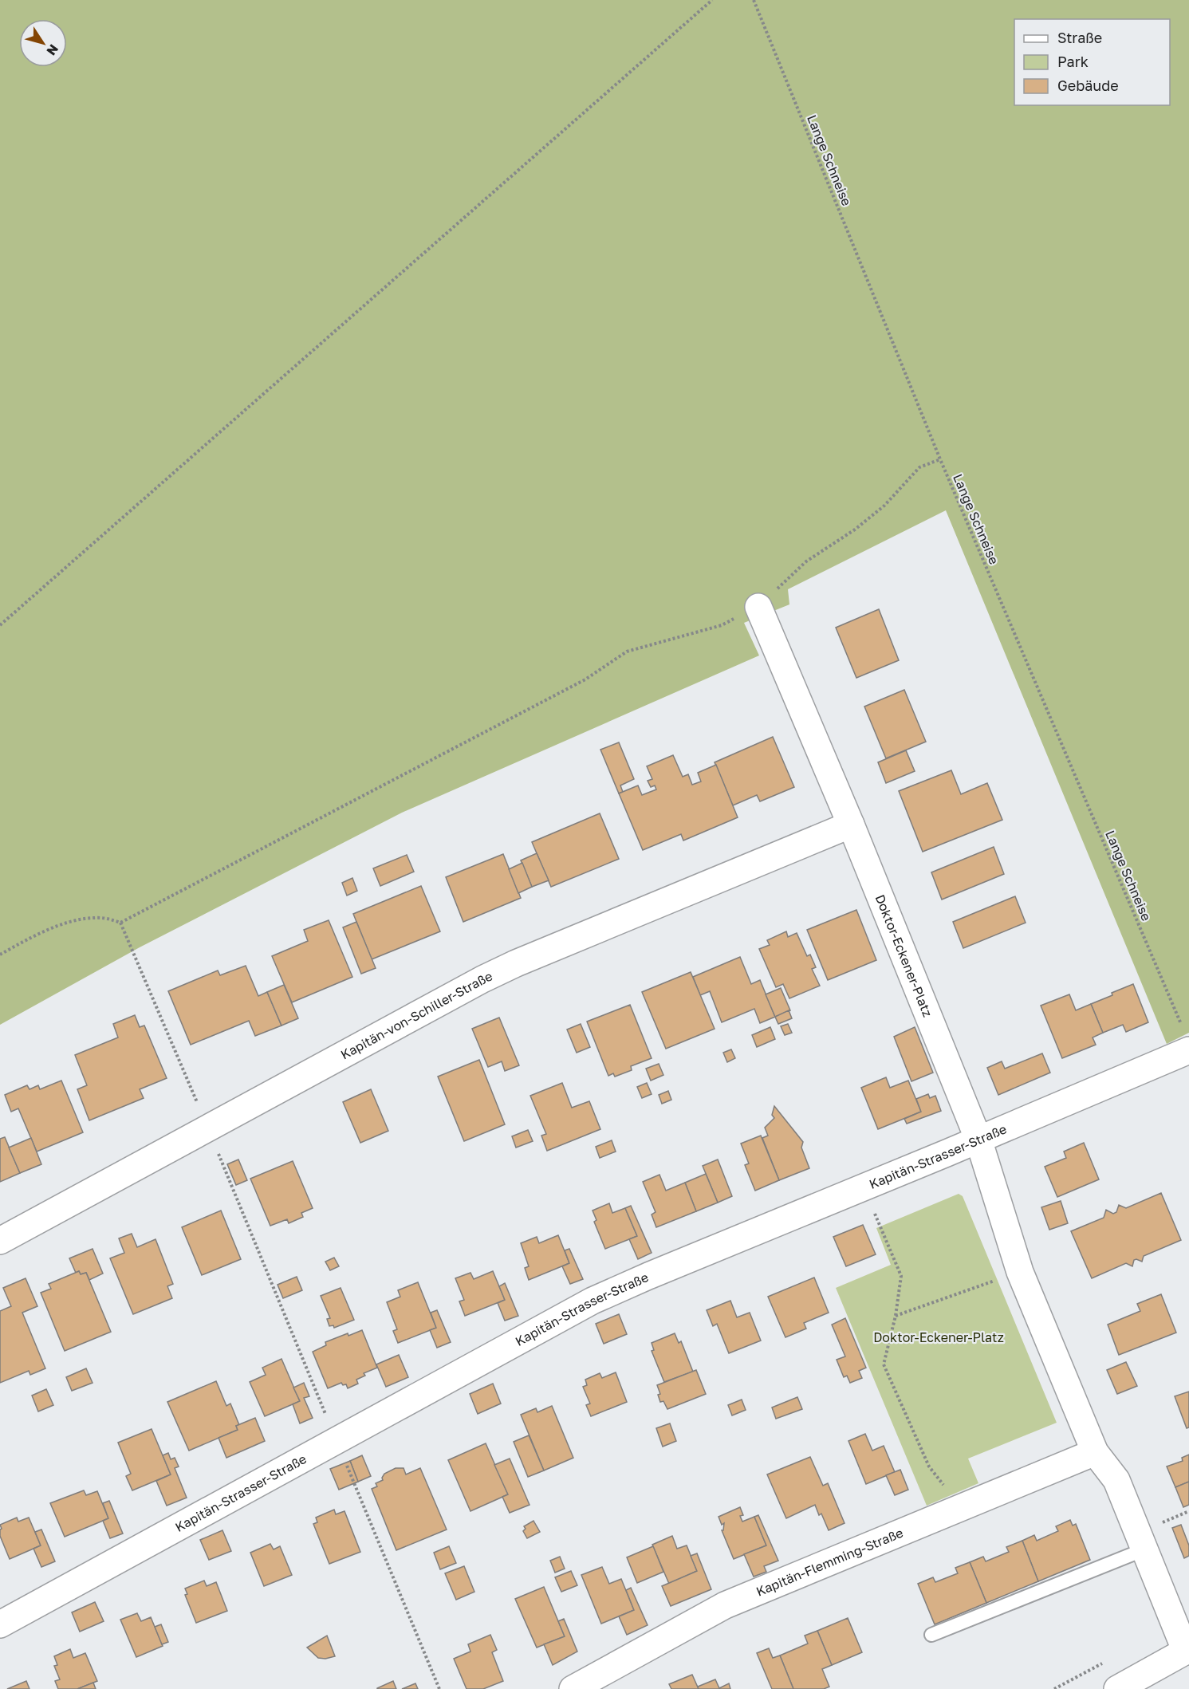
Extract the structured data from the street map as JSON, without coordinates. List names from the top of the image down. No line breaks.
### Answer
{"streets":{"street":["Doktor-Eckener-Platz","Kapitän-von-Schiller-Straße","Kapitän-Strasser-Straße","Kapitän-Flemming-Straße"],"path":["Lange Schneise"]},"crossings":[["Doktor-Eckener-Platz","Kapitän-von-Schiller-Straße"],["Doktor-Eckener-Platz","Kapitän-Strasser-Straße"],["Doktor-Eckener-Platz","Kapitän-Flemming-Straße"]],"parks":["Doktor-Eckener-Platz"],"legend":["Straße","Park","Gebäude"],"north":"bottom right"}
